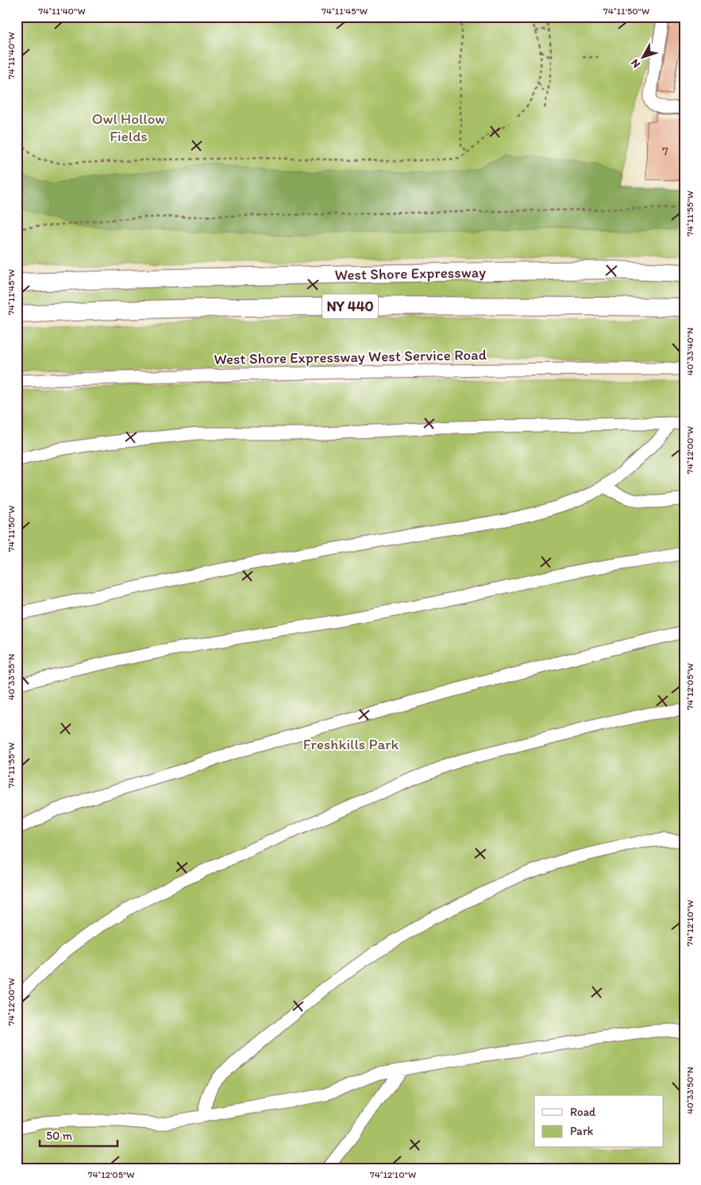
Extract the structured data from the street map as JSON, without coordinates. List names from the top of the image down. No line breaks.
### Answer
{"streets":{"highway":["West Shore Expressway","NY 440"],"street":["West Shore Expressway West Service Road"]},"parks":["Owl Hollow Fields","Freshkills Park"],"house_numbers":["7"],"legend":["Road","Park"],"scale_bar":"50 m","north":"bottom left","coordinates":["74°11'40\"W","74°11'45\"W","74°11'50\"W","74°11'55\"W","40°33'40\"N","74°12'00\"W","40°33'55\"N","74°12'05\"W","74°12'10\"W","40°33'50\"N"]}
